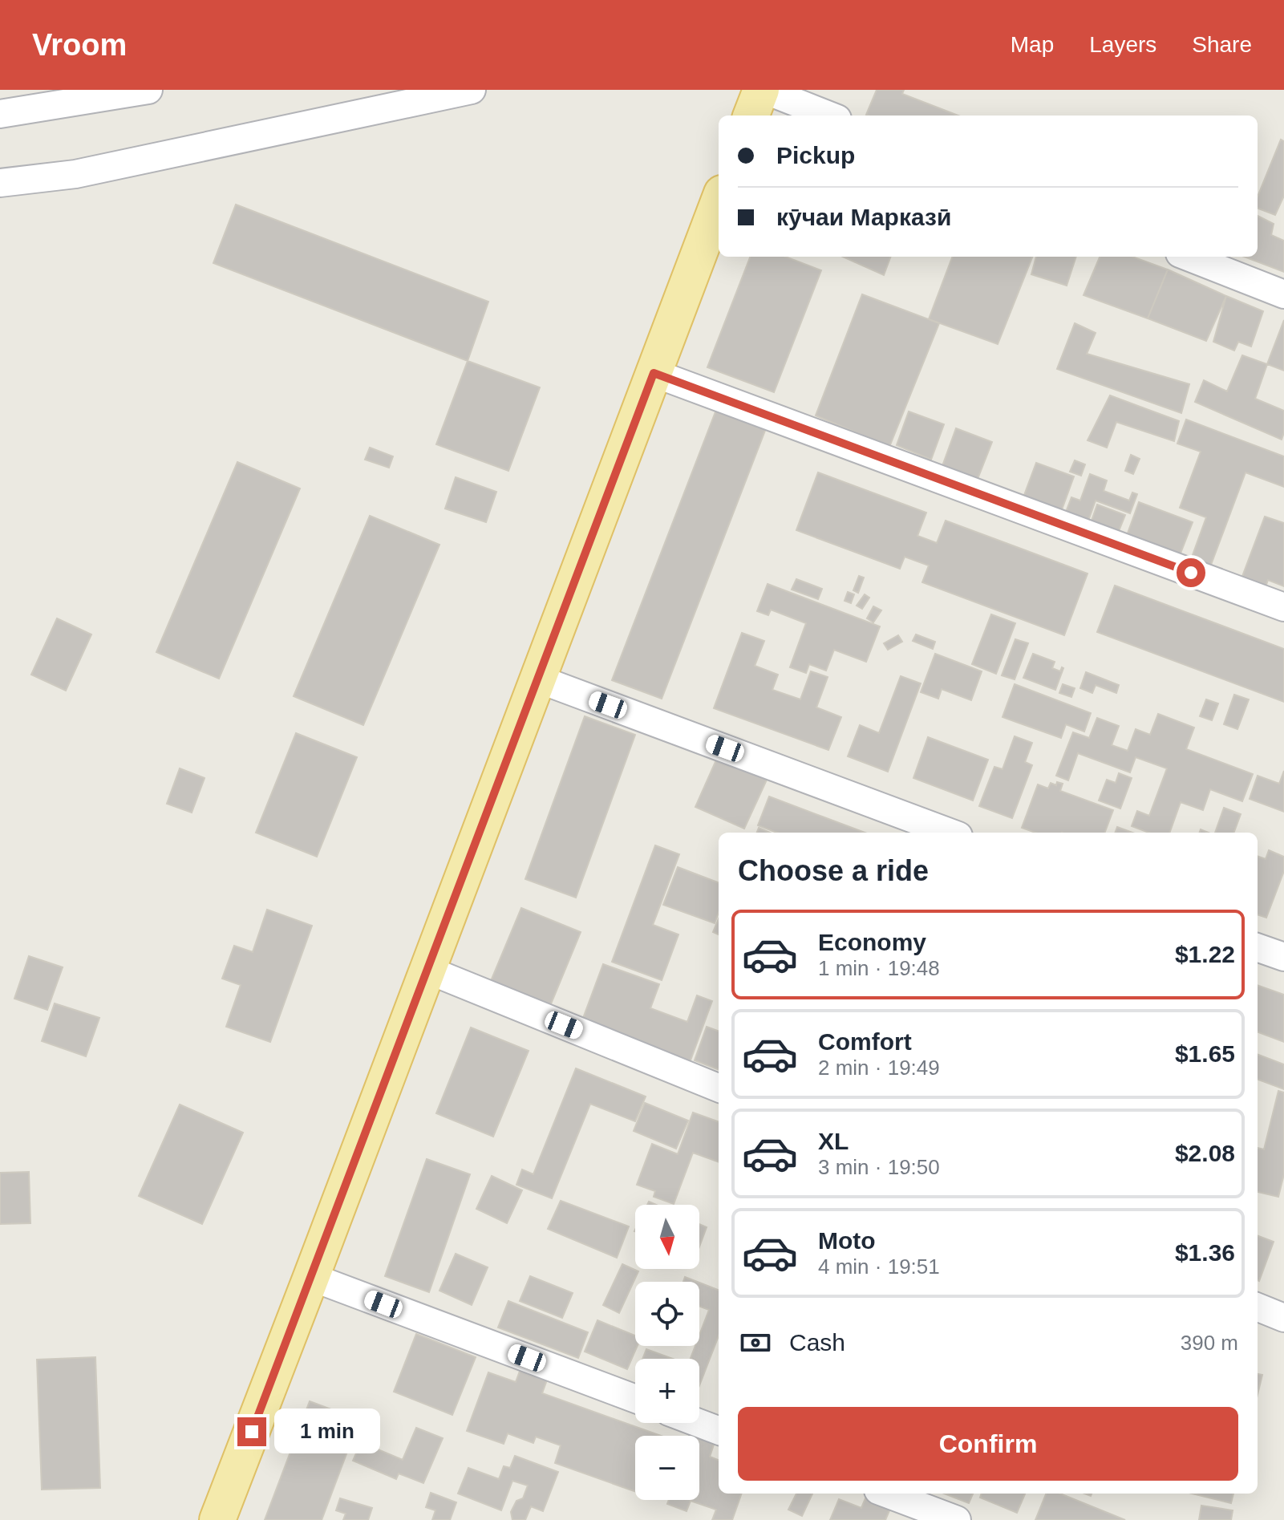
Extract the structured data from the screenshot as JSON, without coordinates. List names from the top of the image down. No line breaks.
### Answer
{"north":"bottom","page":{"header":"Vroom","nav":["Map","Layers","Share"],"banner":["Pickup","кӯчаи Марказӣ"],"heading":"Choose a ride","list":[{"name":"Economy","note":"1 min · 19:48","value":"$1.22"},{"name":"Comfort","note":"2 min · 19:49","value":"$1.65"},{"name":"XL","note":"3 min · 19:50","value":"$2.08"},{"name":"Moto","note":"4 min · 19:51","value":"$1.36"}],"map_buttons":["+","−"],"pay":["Cash","390 m"],"buttons":"Confirm","bubble":"1 min"}}
